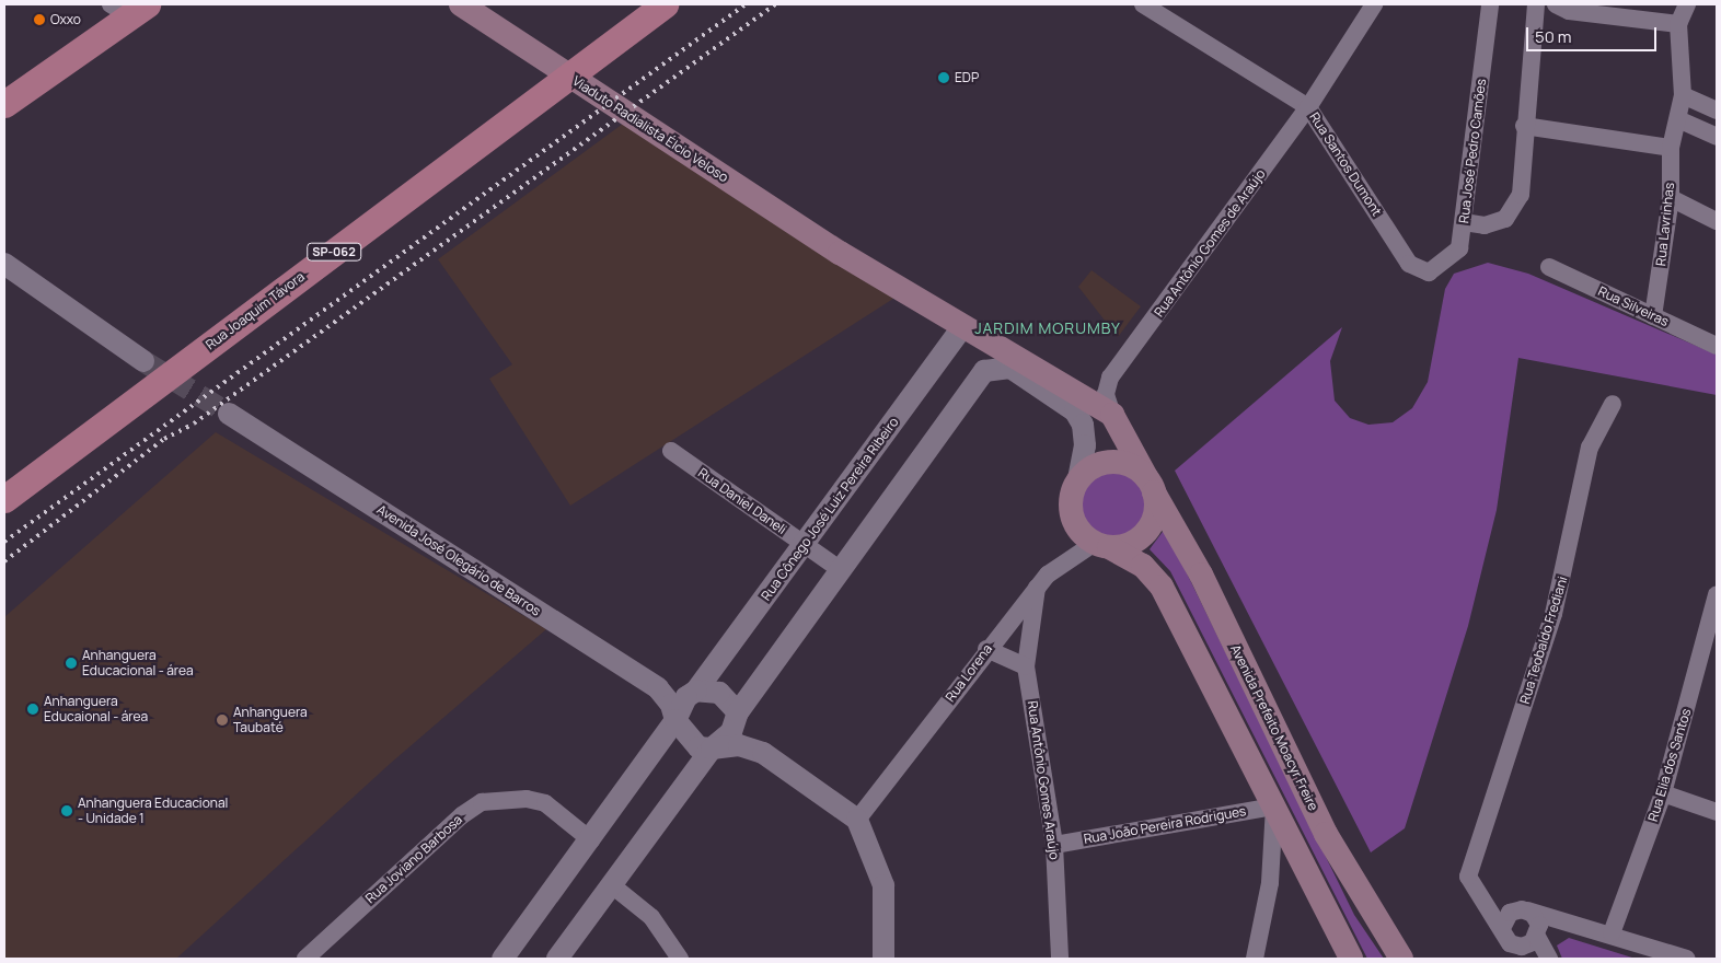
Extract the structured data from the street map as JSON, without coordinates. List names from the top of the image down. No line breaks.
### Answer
{"streets":{"main road":["Viaduto Radialista Élcio Veloso","SP-062","Rua Joaquim Távora","Avenida Prefeito Moacyr Freire"],"street":["Rua José Pedro Camões","Rua Santos Dumont","Rua Lavrinhas","Rua Antônio Gomes de Araújo","Rua Silveiras","Rua Daniel Daneli","Rua Cônego José Luiz Pereira Ribeiro","Avenida José Olegário de Barros","Rua Teobaldo Frediani","Rua Lorena","Rua Elia dos Santos","Rua Antônio Gomes Araújo","Rua João Pereira Rodrigues","Rua Joviano Barbosa"]},"crossings":[["Viaduto Radialista Élcio Veloso","Rua Cônego José Luiz Pereira Ribeiro"],["Rua José Pedro Camões","Rua Santos Dumont"],["Rua Santos Dumont","Rua Antônio Gomes de Araújo"],["Rua Lavrinhas","Rua Silveiras"],["Rua Daniel Daneli","Rua Cônego José Luiz Pereira Ribeiro"],["Rua Cônego José Luiz Pereira Ribeiro","Avenida José Olegário de Barros"],["Rua Cônego José Luiz Pereira Ribeiro","Rua Joviano Barbosa"],["Rua Lorena","Avenida Prefeito Moacyr Freire"],["Rua Lorena","Rua Antônio Gomes Araújo"],["Rua Antônio Gomes Araújo","Rua João Pereira Rodrigues"]],"districts":["JARDIM MORUMBY"],"places":["Oxxo","EDP","Anhanguera Educacional - área","Anhanguera Educaional - área","Anhanguera Taubaté","Anhanguera Educacional - Unidade 1"],"scale_bar":"50 m"}
